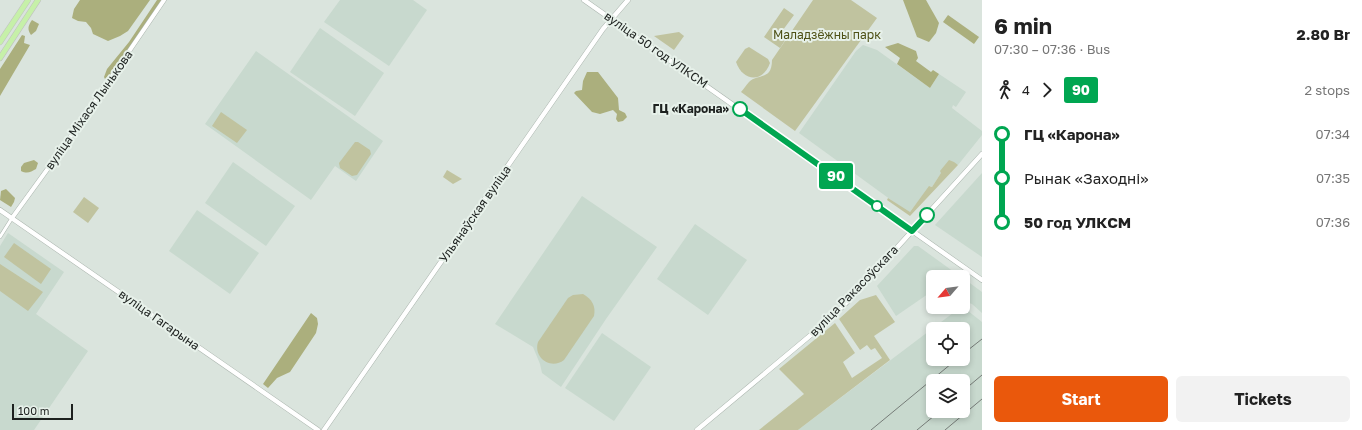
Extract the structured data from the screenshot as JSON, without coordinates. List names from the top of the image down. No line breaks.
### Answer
{"streets":{"main road":["вуліца 50 год УЛКСМ","Ульянаўская вуліца","вуліца Ракасоўскага","вуліца Гагарына"],"street":["вуліца Міхася Лынькова"]},"crossings":[["вуліца 50 год УЛКСМ","Ульянаўская вуліца"],["вуліца 50 год УЛКСМ","вуліца Ракасоўскага"],["вуліца Міхася Лынькова","вуліца Гагарына"]],"parks":["Маладзёжны парк"],"places":["ГЦ «Карона»"],"lines":["bus line 90"],"scale_bar":"100 m","north":"bottom left","page":{"on_map":"90","heading":["6 min","07:30 – 07:36 · Bus","2.80 Br"],"legs":["4","90","2 stops"],"list":[{"name":"ГЦ «Карона»","value":"07:34"},{"name":"Рынак «Заходні»","value":"07:35"},{"name":"50 год УЛКСМ","value":"07:36"}],"buttons":["Start","Tickets"],"scale":"100 m"}}
